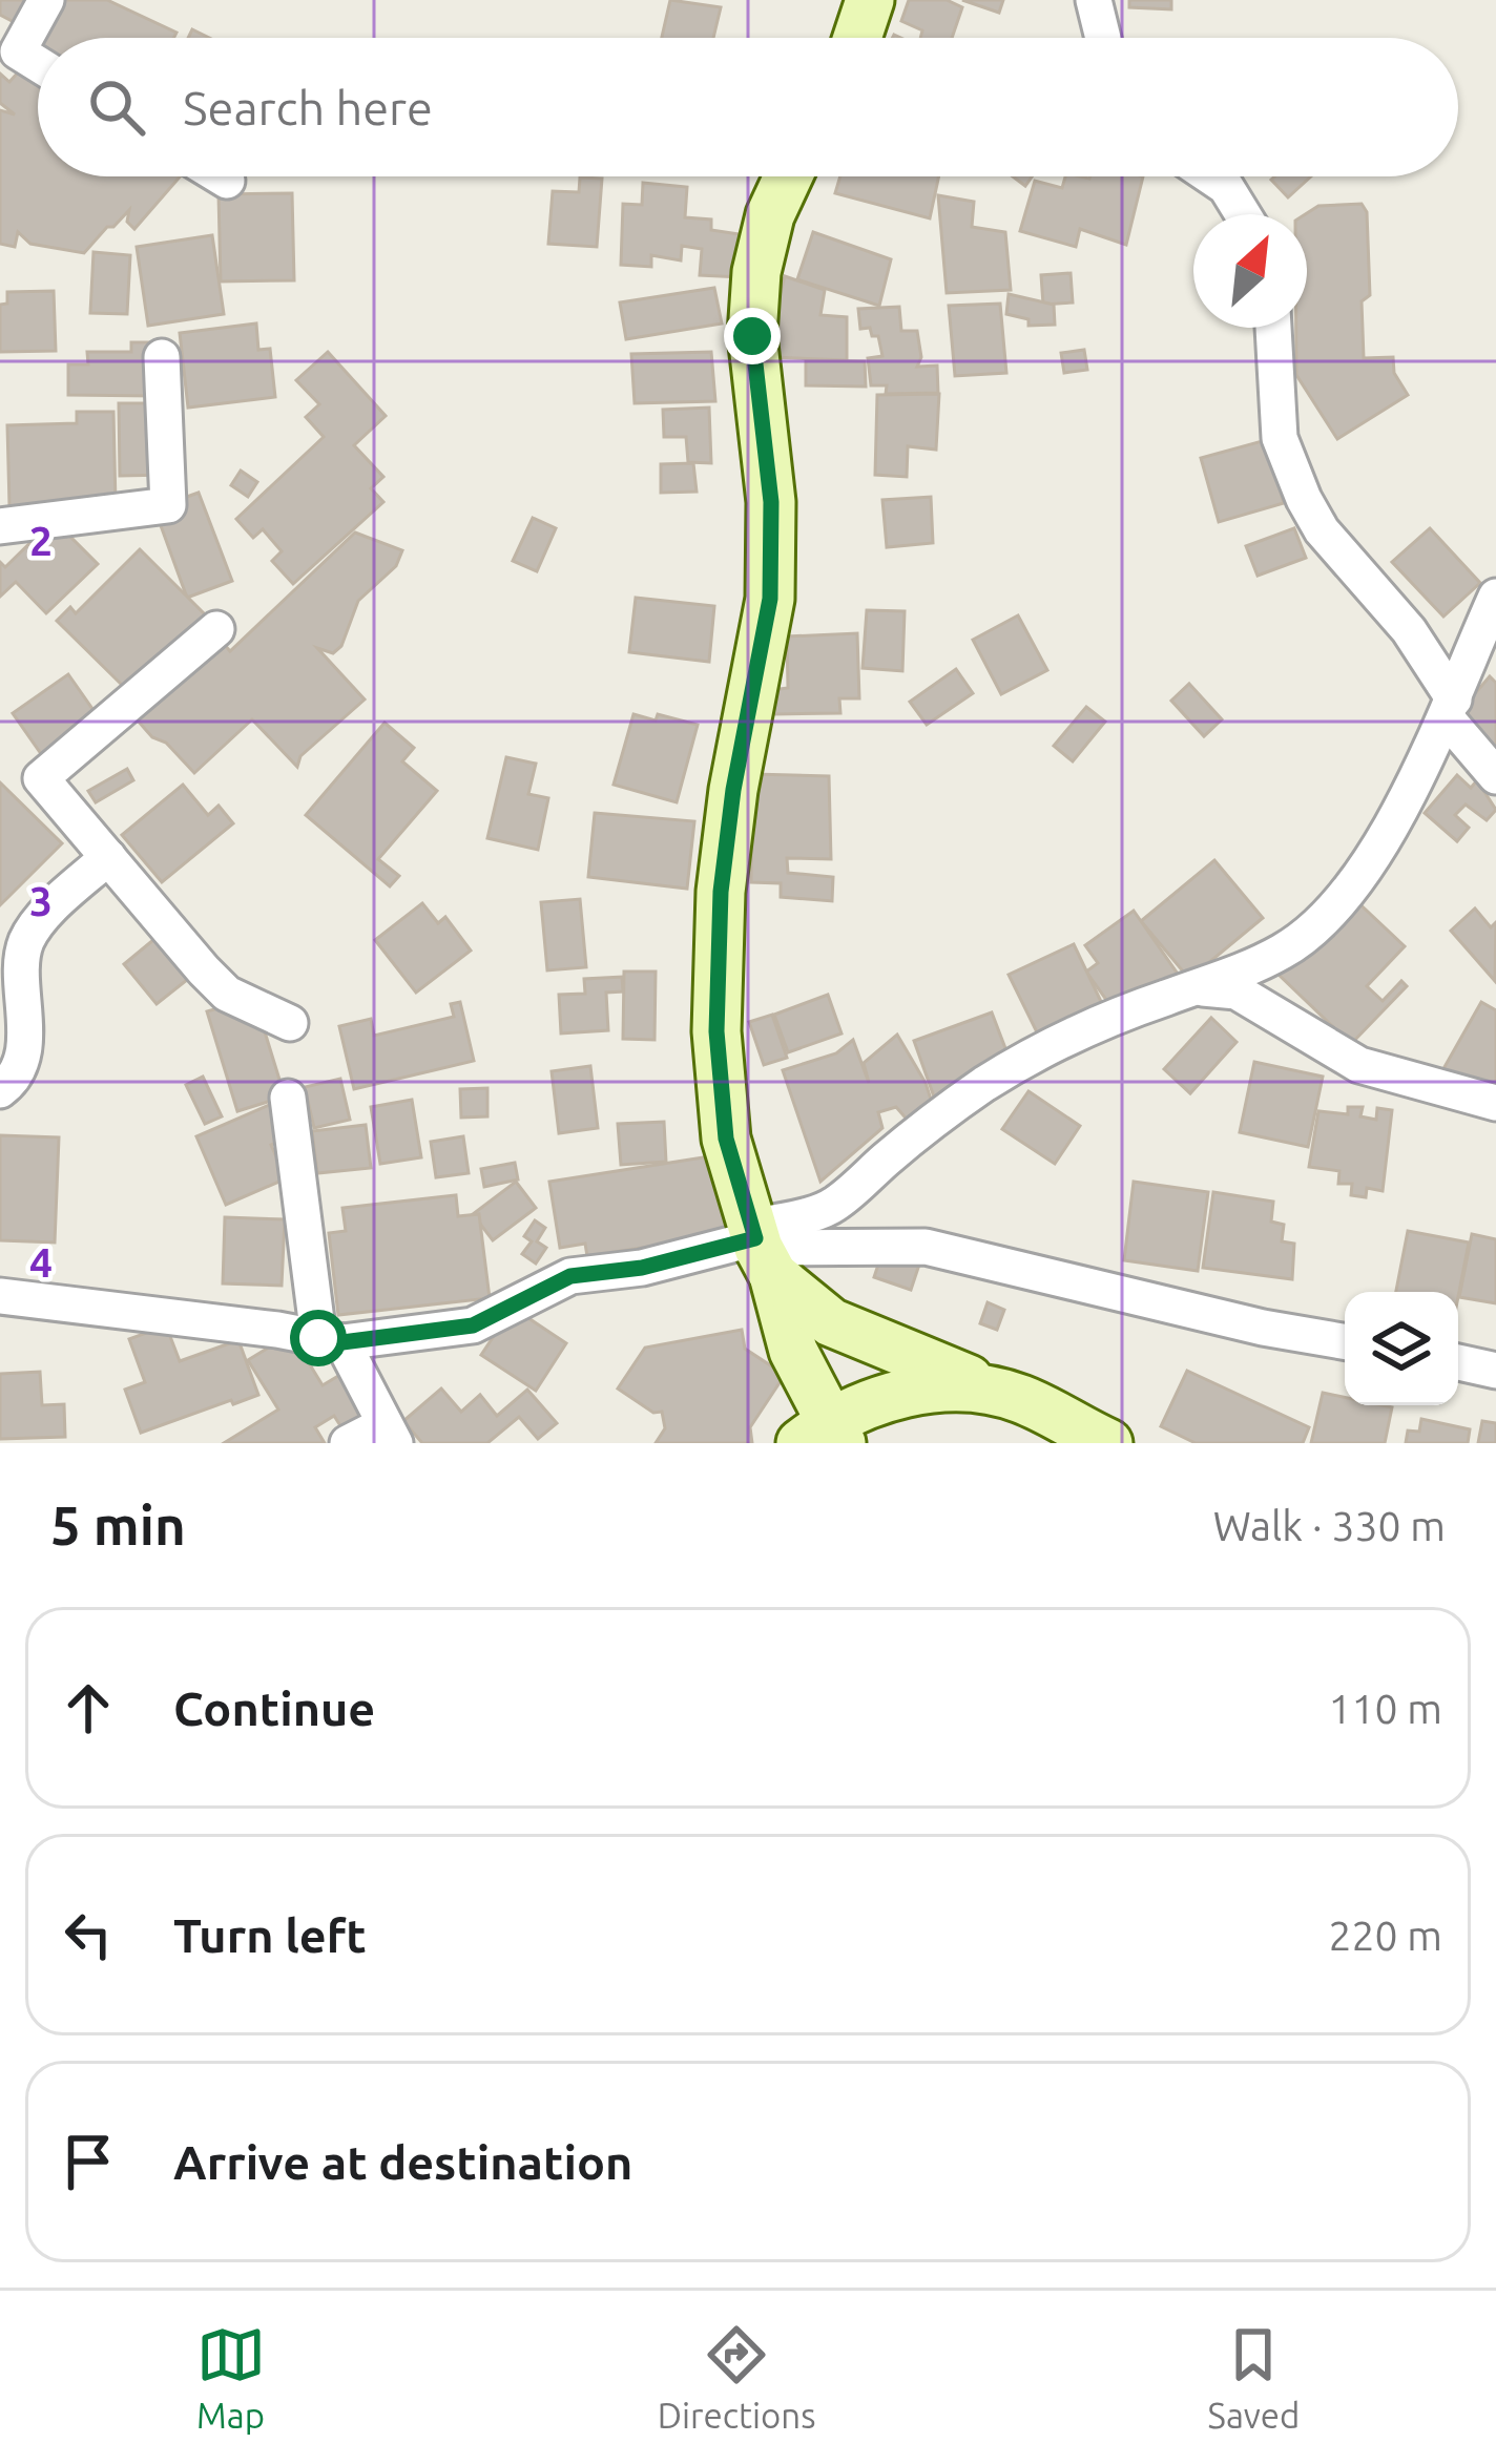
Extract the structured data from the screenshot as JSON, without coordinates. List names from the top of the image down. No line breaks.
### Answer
{"north":"top right","page":{"search":"Search here","heading":["5 min","Walk · 330 m"],"list":[["Continue","110 m"],["Turn left","220 m"],"Arrive at destination"],"nav":["Map","Directions","Saved"]},"grid":{"rows":["2","3","4"]}}
